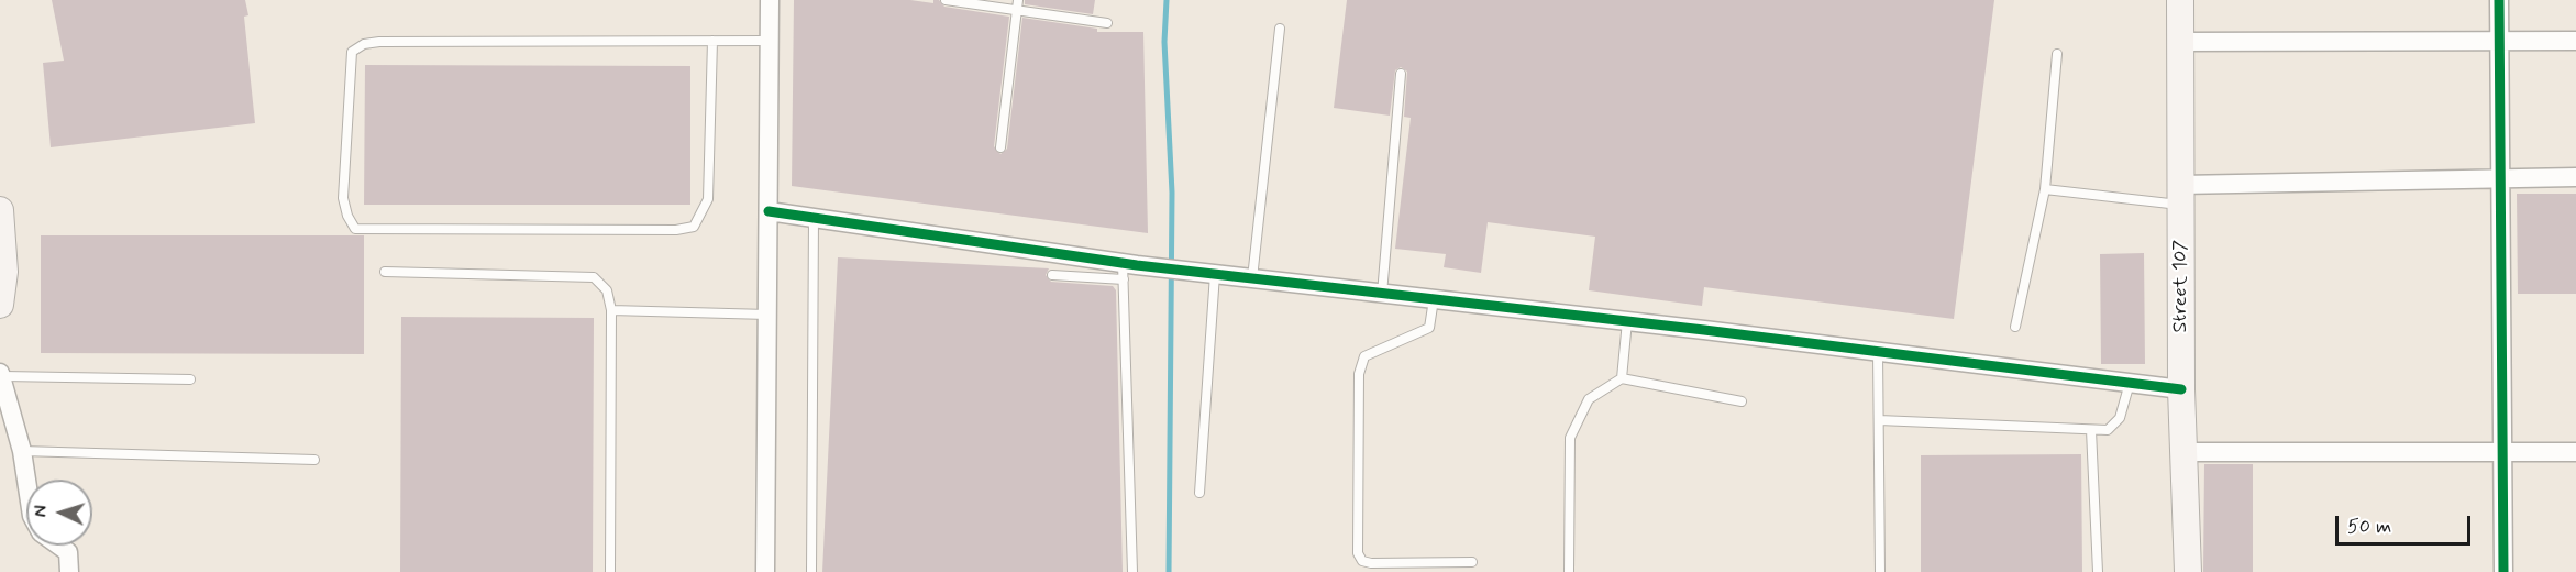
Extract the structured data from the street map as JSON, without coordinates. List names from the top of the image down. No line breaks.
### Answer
{"streets":{"street":["Street 107"]},"scale_bar":"50 m","north":"left"}
